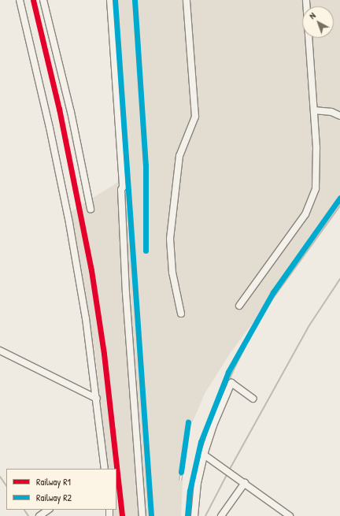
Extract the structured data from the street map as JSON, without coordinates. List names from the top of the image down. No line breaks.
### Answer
{"lines":["rail line R1","rail line R2"],"legend":["Railway R1","Railway R2"],"north":"top left"}
